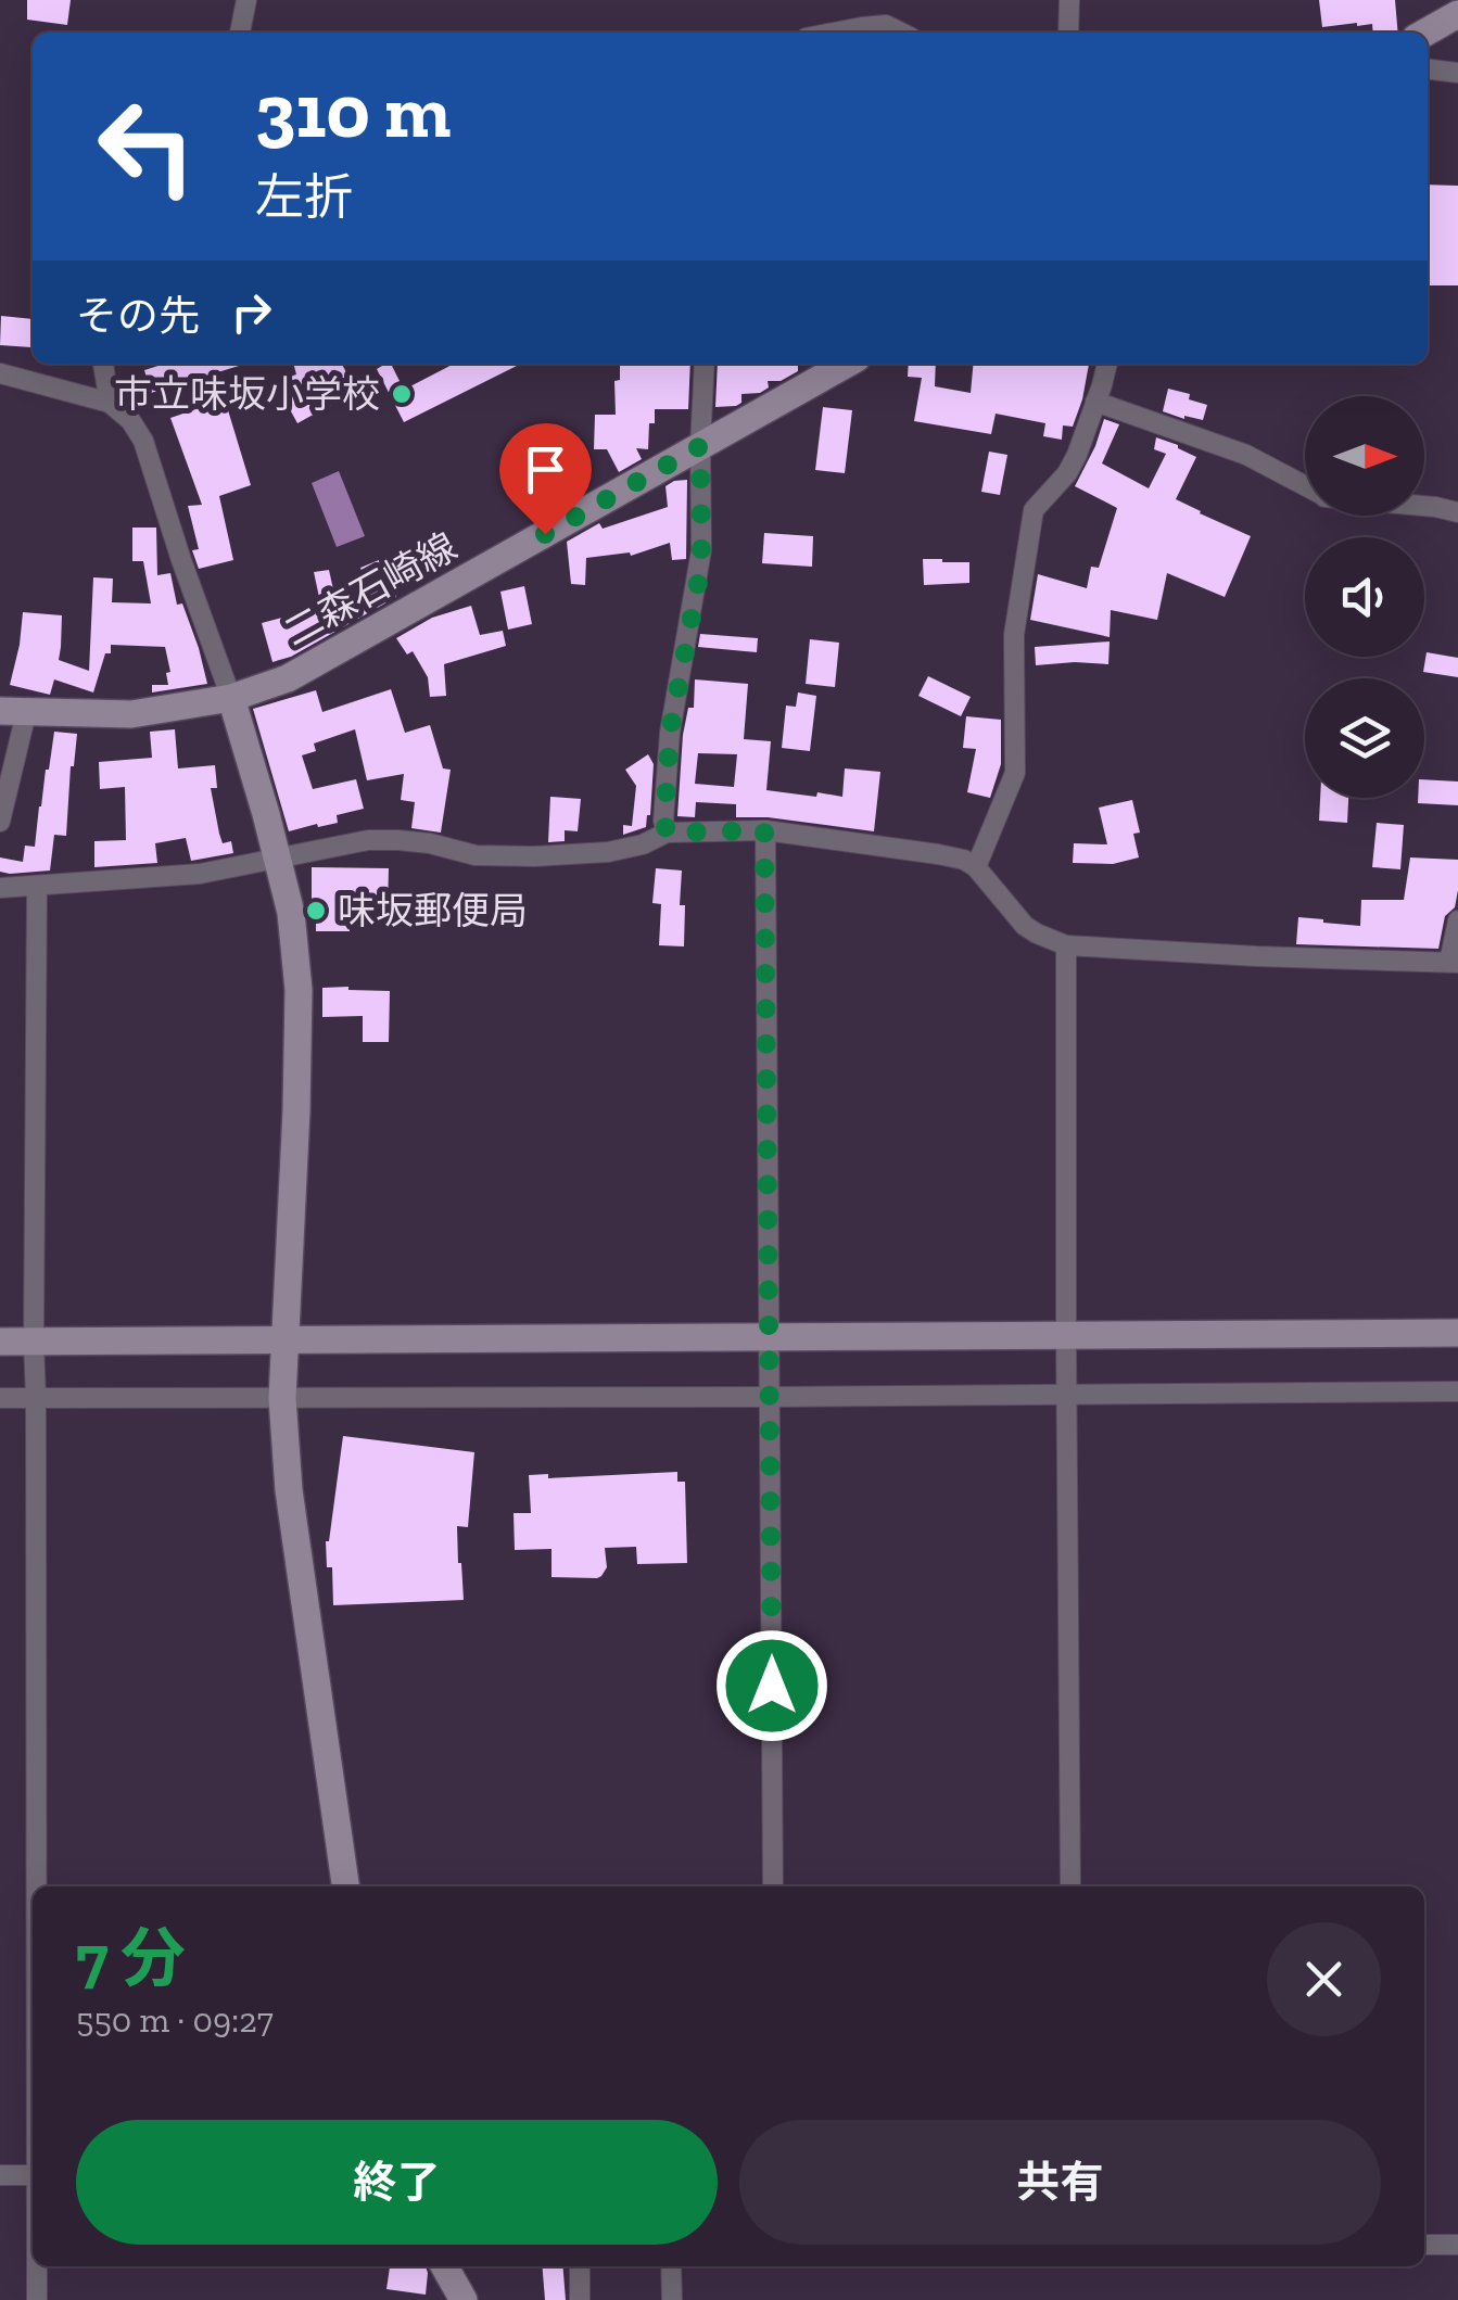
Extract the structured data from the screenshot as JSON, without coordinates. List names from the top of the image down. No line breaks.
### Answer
{"streets":{"street":["二森石崎線"]},"places":["市立味坂小学校","味坂郵便局"],"north":"right","page":{"turn":["310 m","左折"],"then":"その先","heading":["7 分","550 m · 09:27"],"buttons":["終了","共有"]}}
